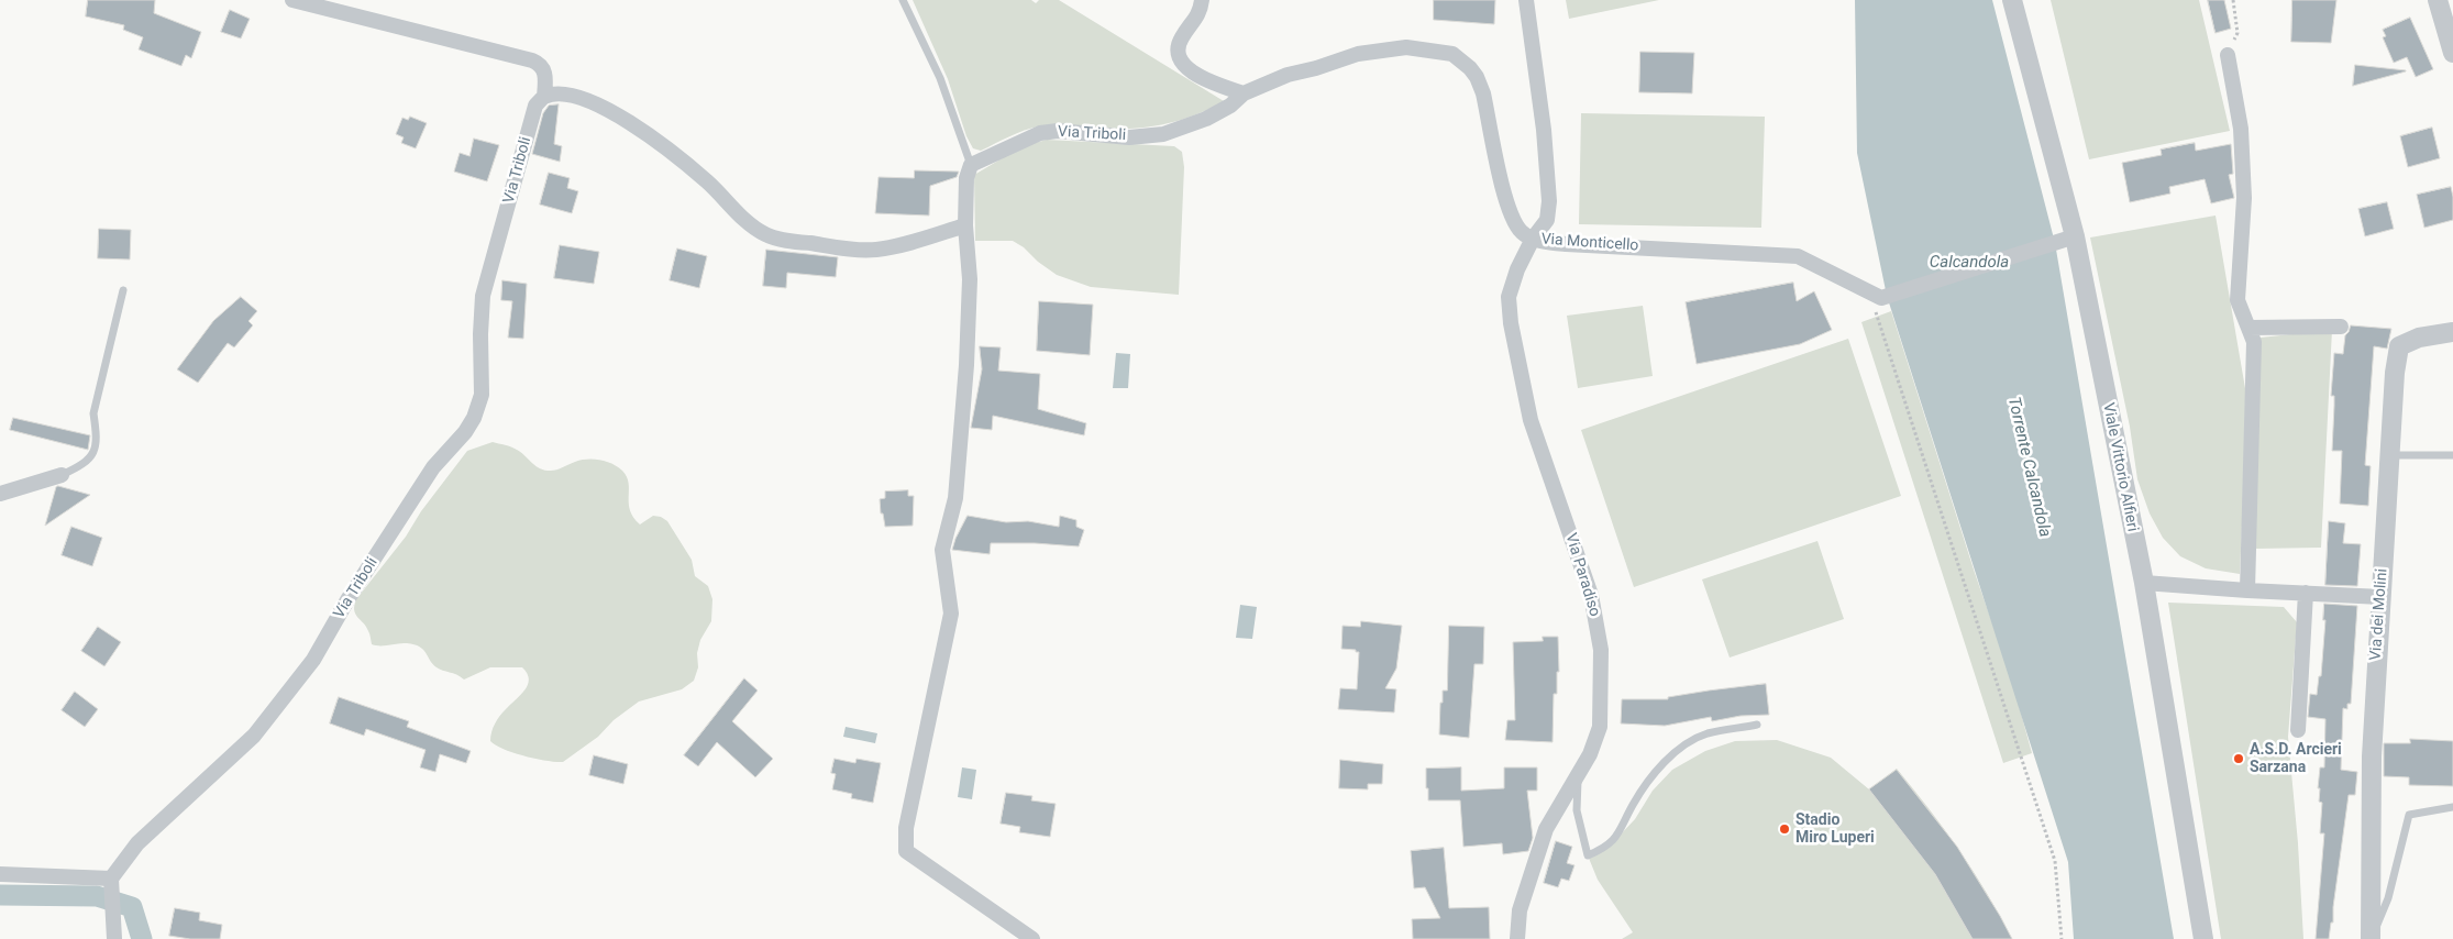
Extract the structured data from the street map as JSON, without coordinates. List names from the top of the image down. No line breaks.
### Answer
{"streets":{"street":["Via Triboli","Via Monticello","Viale Vittorio Alfieri","Via Paradiso","Via dei Molini"]},"crossings":[["Via Triboli","Via Monticello"],["Via Triboli","Via Paradiso"],["Via Monticello","Via Paradiso"]],"water":["Calcandola","Torrente Calcandola"],"places":["A.S.D. Arcieri Sarzana","Stadio Miro Luperi"]}
